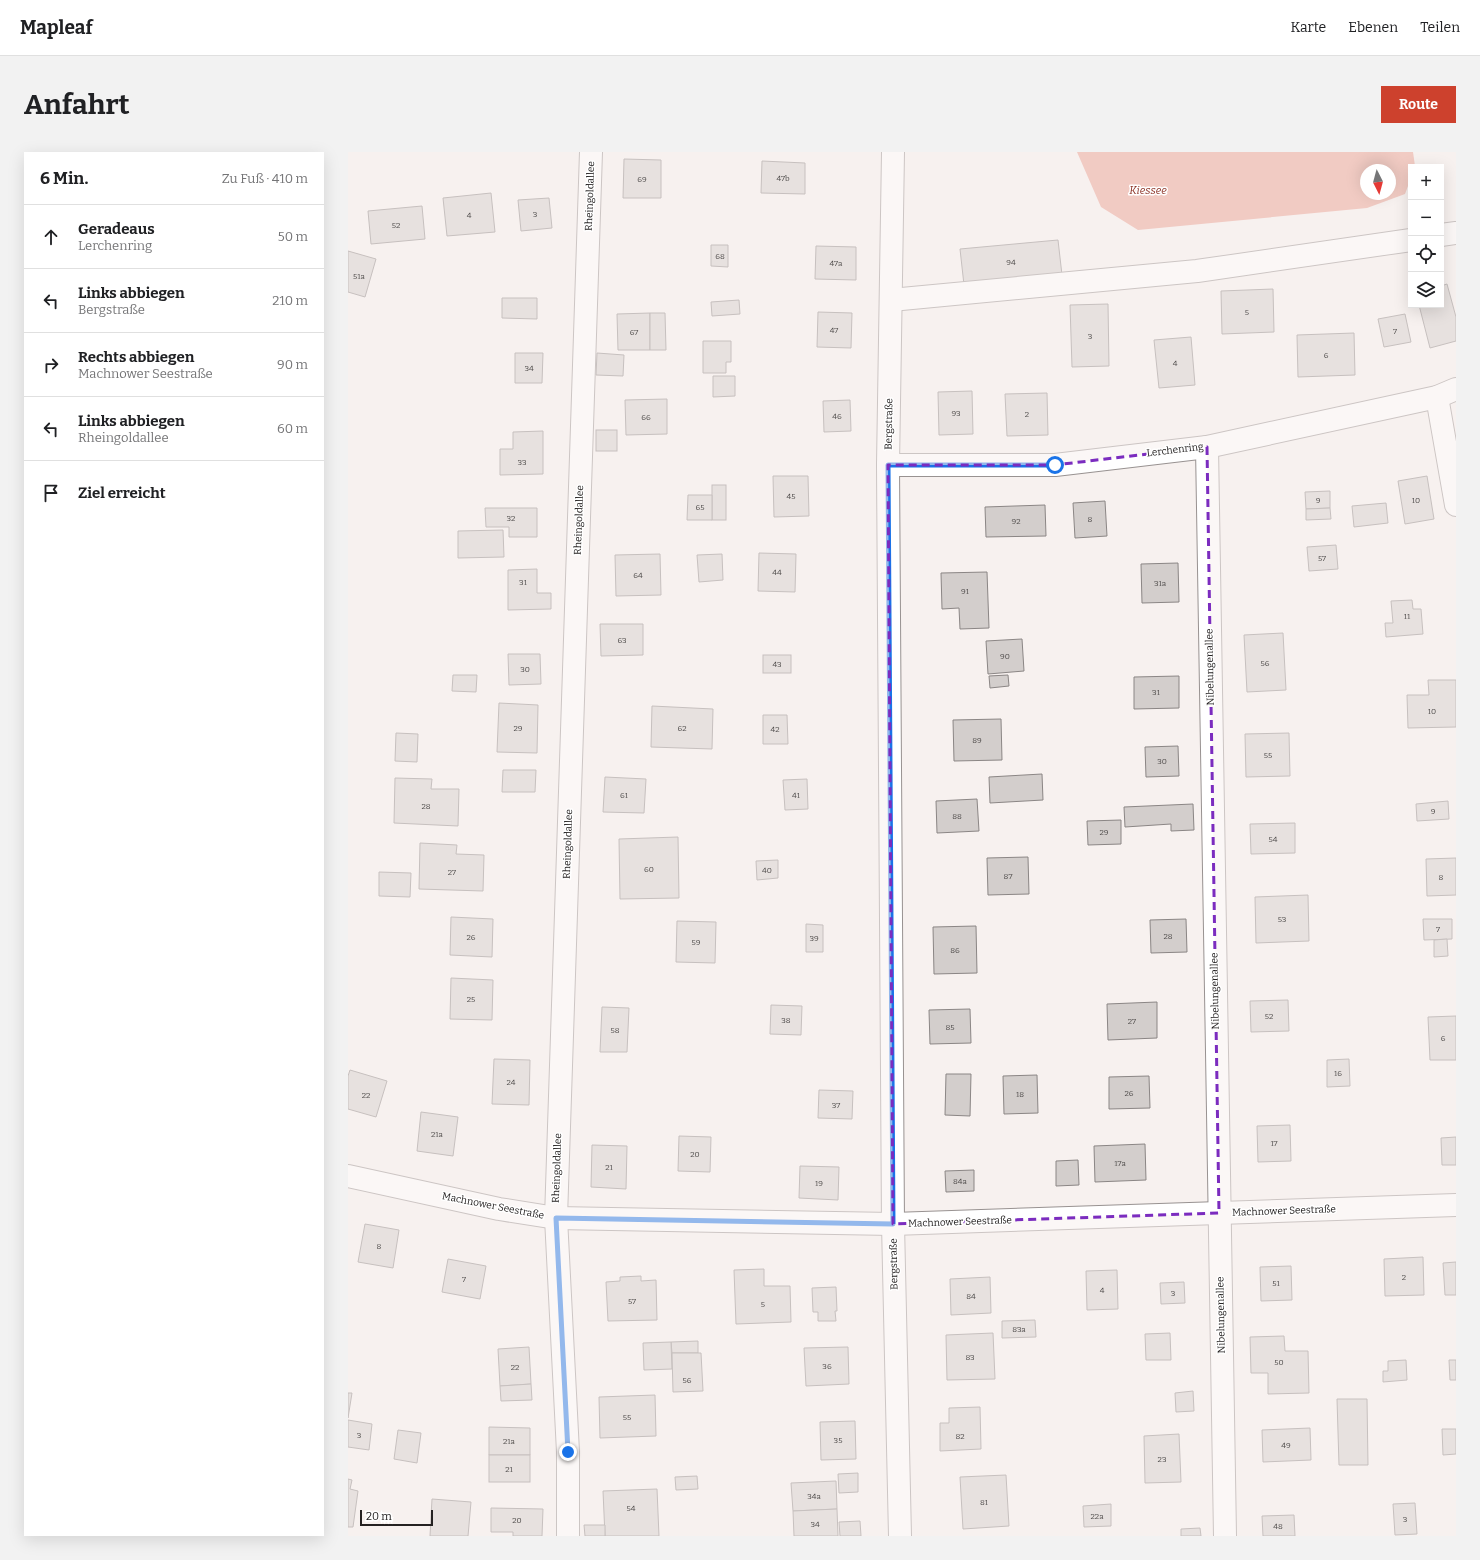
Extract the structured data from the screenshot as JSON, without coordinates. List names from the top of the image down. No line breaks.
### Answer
{"streets":{"street":["Rheingoldallee","Bergstraße","Lerchenring","Nibelungenallee","Machnower Seestraße"]},"crossings":[["Rheingoldallee","Machnower Seestraße"],["Bergstraße","Lerchenring"],["Bergstraße","Machnower Seestraße"],["Lerchenring","Nibelungenallee"],["Nibelungenallee","Machnower Seestraße"]],"water":["Kiessee"],"house_numbers":["47b","69","3","4","52","68","94","47a","51a","5","47","7","67","3","6","4","34","93","2","46","66","33","45","9","10","65","32","8","92","57","44","64","31","31a","91","11","63","90","56","43","30","31","10","29","62","42","89","55","30","61","41","28","9","88","29","54","60","40","27","87","8","53","7","28","26","39","59","86","25","52","38","27","85","58","6","16","24","26","18","22","37","21a","17","20","17a","21","84a","19","8","2","7","51","4","3","84","57","5","83a","83","50","36","22","56","55","3","82","35","21a","49","23","21","34a","81","54","22a","3","20","34","48"],"scale_bar":"20 m","north":"bottom","page":{"header":"Mapleaf","nav":["Karte","Ebenen","Teilen"],"buttons":"Route","title":"Anfahrt","heading":["6 Min.","Zu Fuß · 410 m"],"map_buttons":["+","−"],"list":[["Geradeaus","Lerchenring","50 m"],["Links abbiegen","Bergstraße","210 m"],["Rechts abbiegen","Machnower Seestraße","90 m"],["Links abbiegen","Rheingoldallee","60 m"],"Ziel erreicht"],"scale":"20 m"}}
